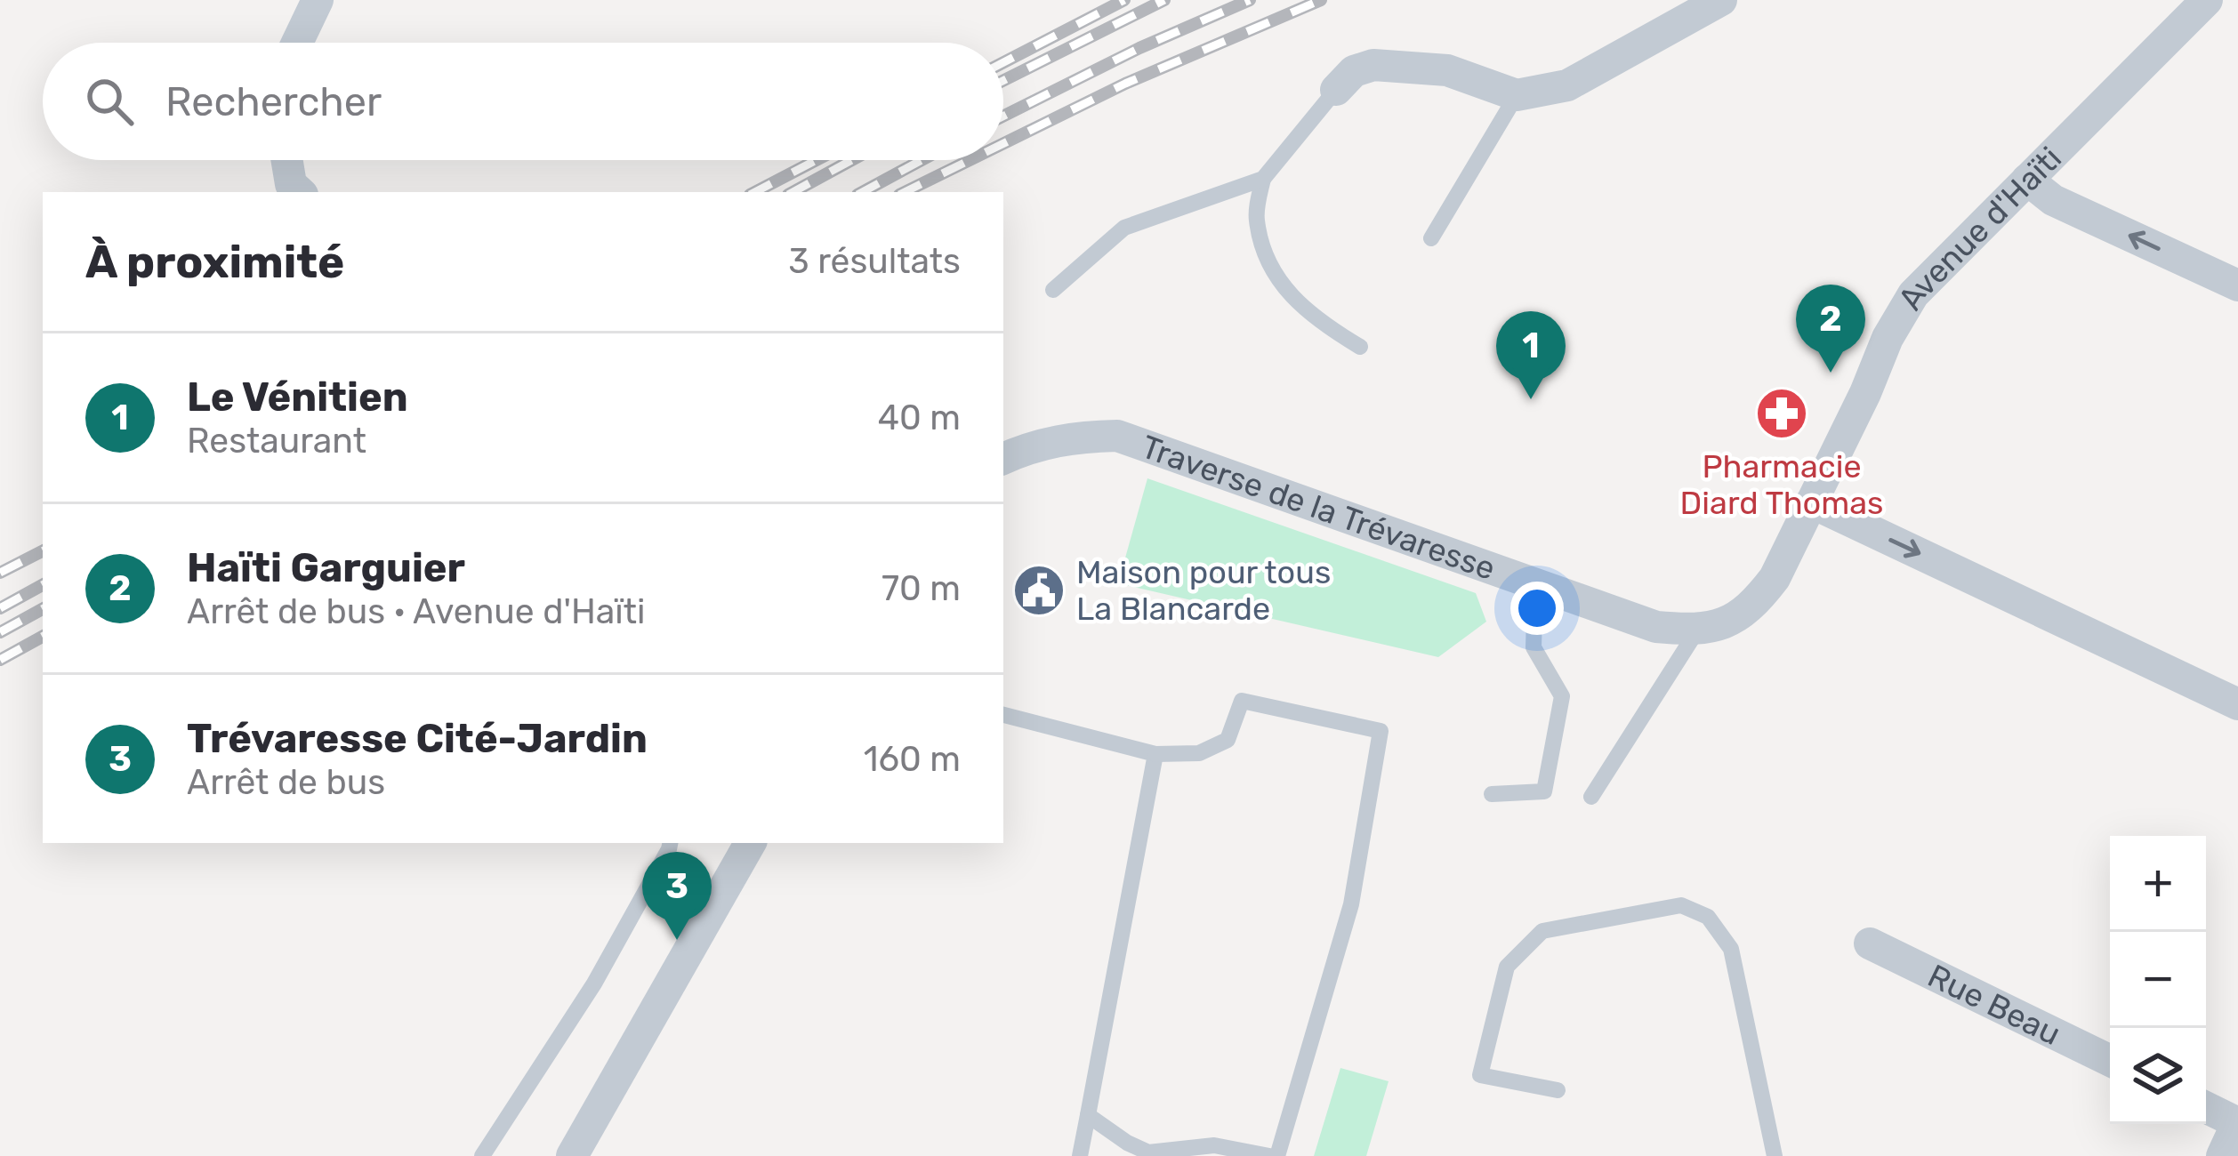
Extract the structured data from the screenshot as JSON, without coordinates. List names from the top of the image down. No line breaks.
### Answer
{"streets":{"street":["Avenue d'Haïti","Traverse de la Trévaresse","Rue Beau"]},"crossings":[["Avenue d'Haïti","Traverse de la Trévaresse"]],"places":{"pharmacy":["Pharmacie Diard Thomas"],"public building":["Maison pour tous La Blancarde"]},"page":{"search":"Rechercher","heading":["À proximité","3 résultats"],"pins":["2","1","3"],"list":[{"mark":"1","name":"Le Vénitien","note":"Restaurant","value":"40 m"},{"mark":"2","name":"Haïti Garguier","note":"Arrêt de bus · Avenue d'Haïti","value":"70 m"},{"mark":"3","name":"Trévaresse Cité-Jardin","note":"Arrêt de bus","value":"160 m"}],"map_buttons":["+","−"]}}
